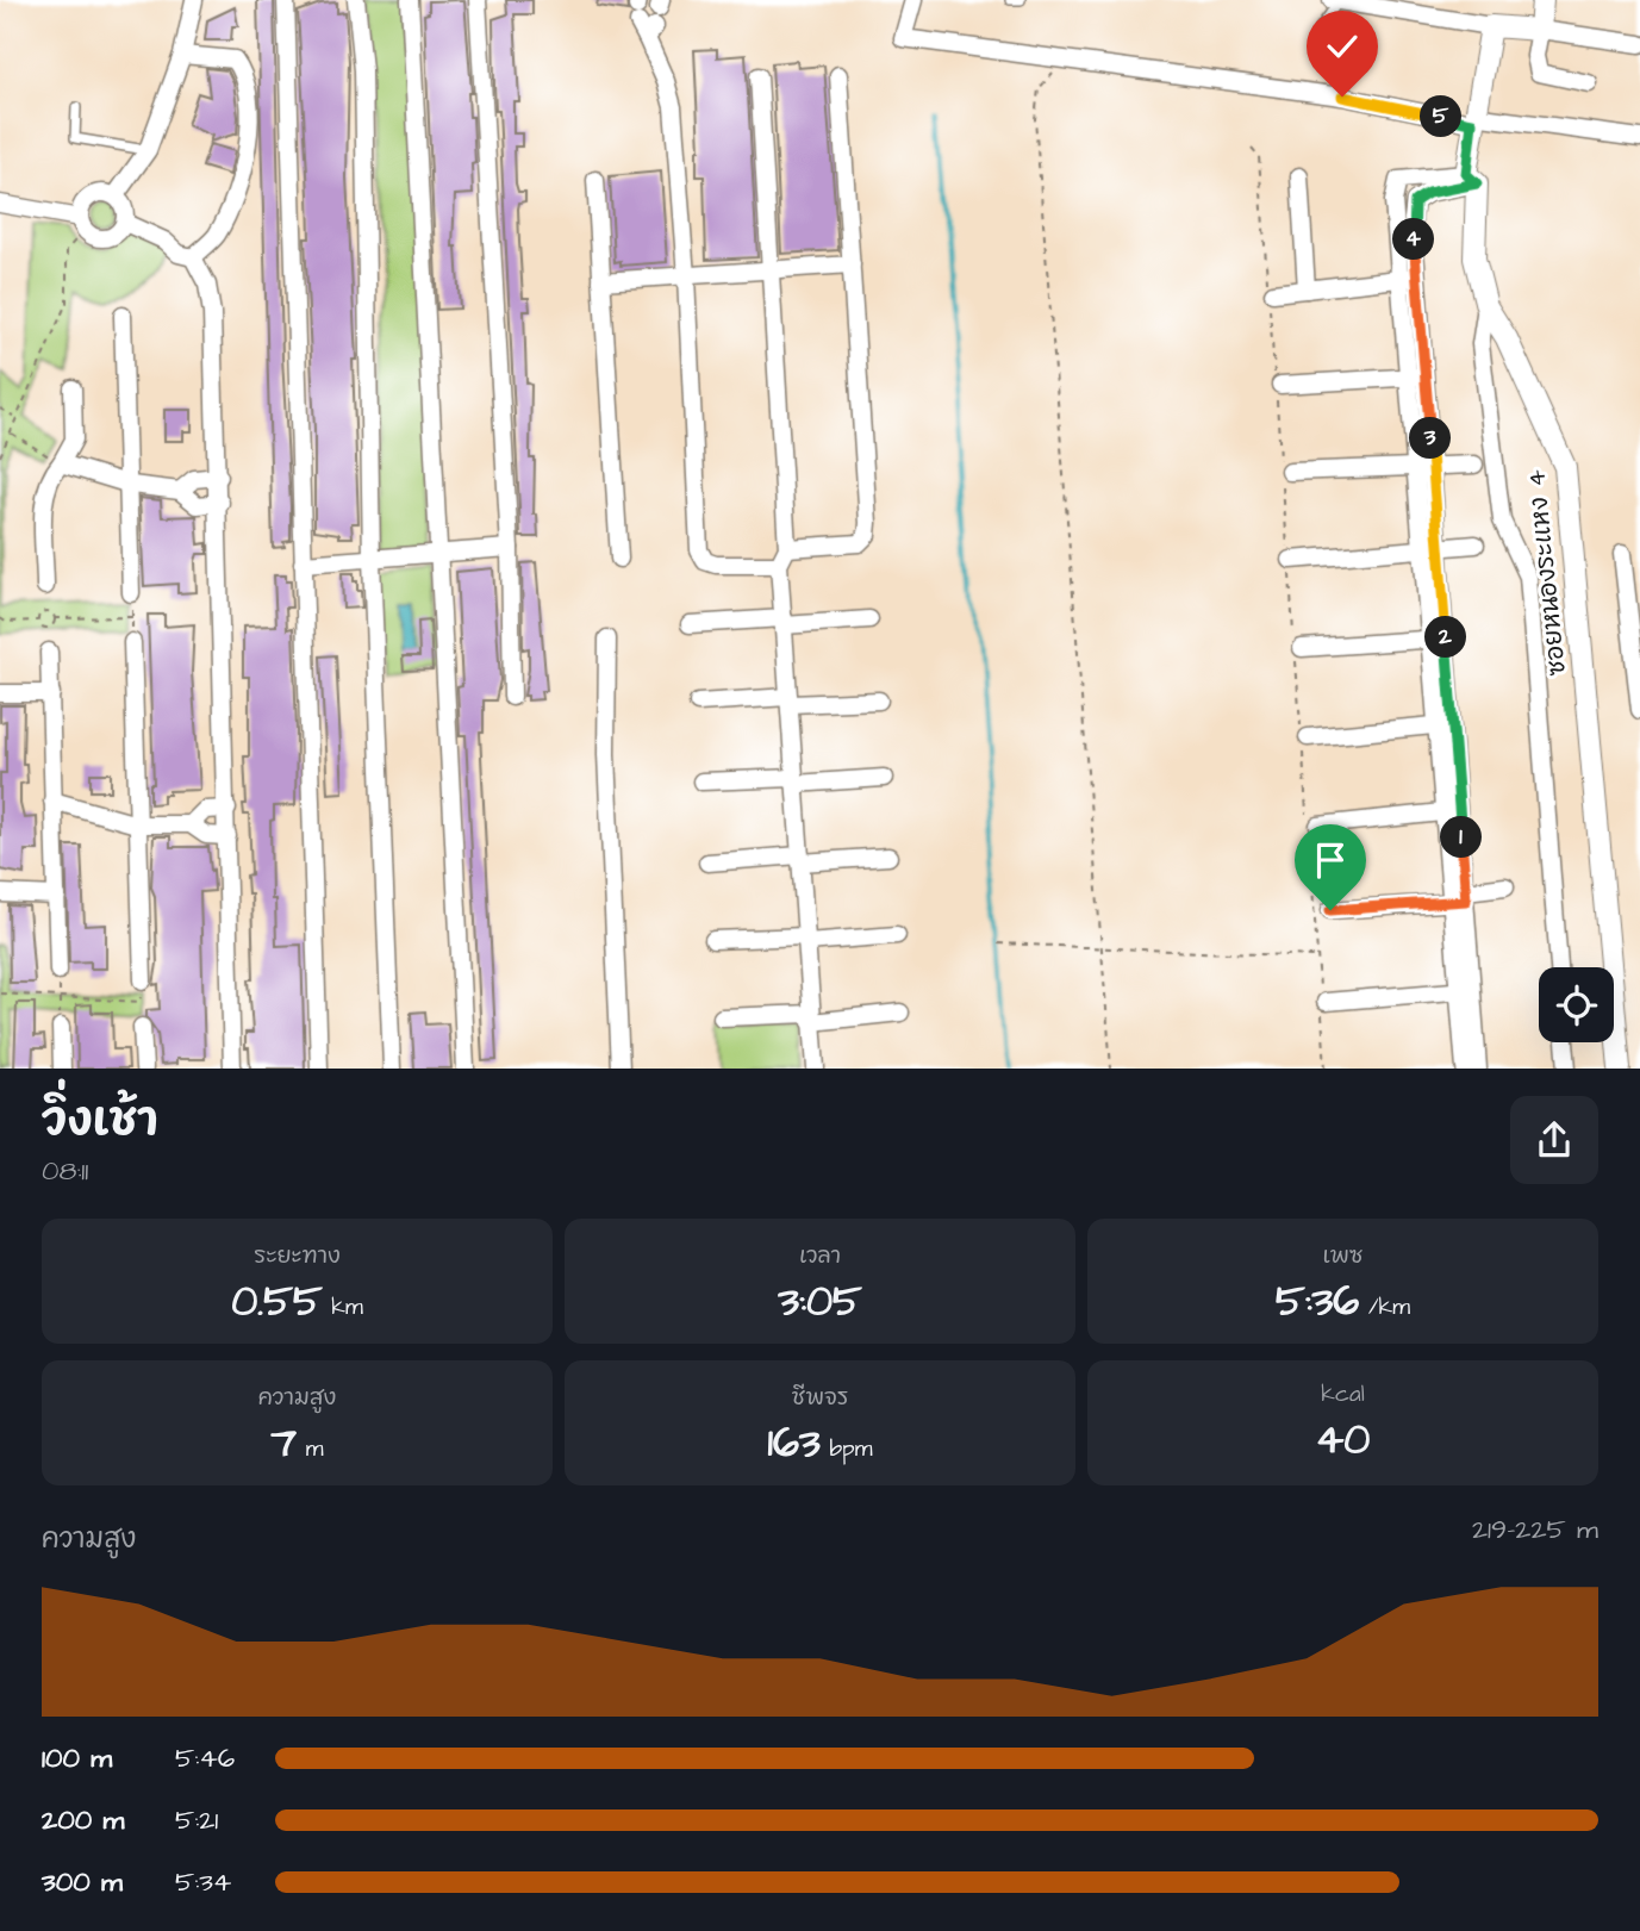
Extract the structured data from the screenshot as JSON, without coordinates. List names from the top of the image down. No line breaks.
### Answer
{"streets":{"street":["ซอยหนองระแหง 4"]},"page":{"pins":["5","4","3","2","1"],"heading":["วิ่งเช้า","08:11"],"stats":[["ระยะทาง","0.55 km"],["เวลา","3:05"],["เพซ","5:36 /km"],["ความสูง","7 m"],["ชีพจร","163 bpm"],["kcal","40"]],"chart":["ความสูง","219–225 m"],"list":[{"name":"100 m","note":"5:46"},{"name":"200 m","note":"5:21"},{"name":"300 m","note":"5:34"}]}}
